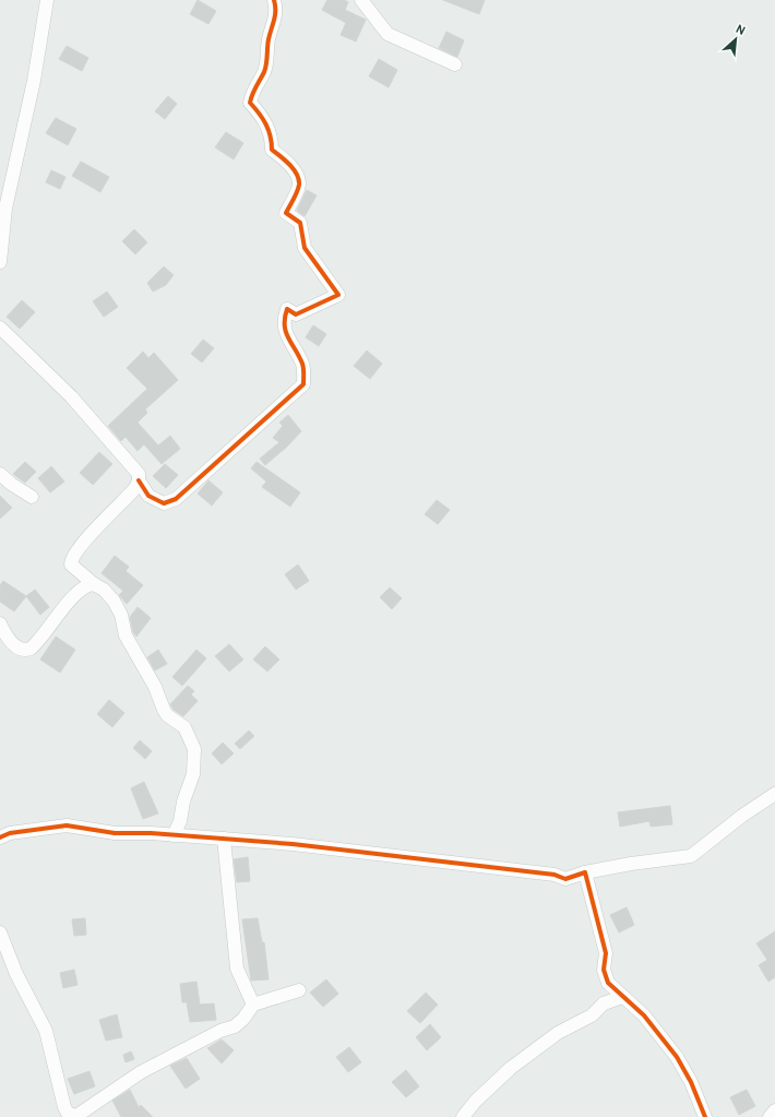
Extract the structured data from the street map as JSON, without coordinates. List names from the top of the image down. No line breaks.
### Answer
{"north":"top right"}
